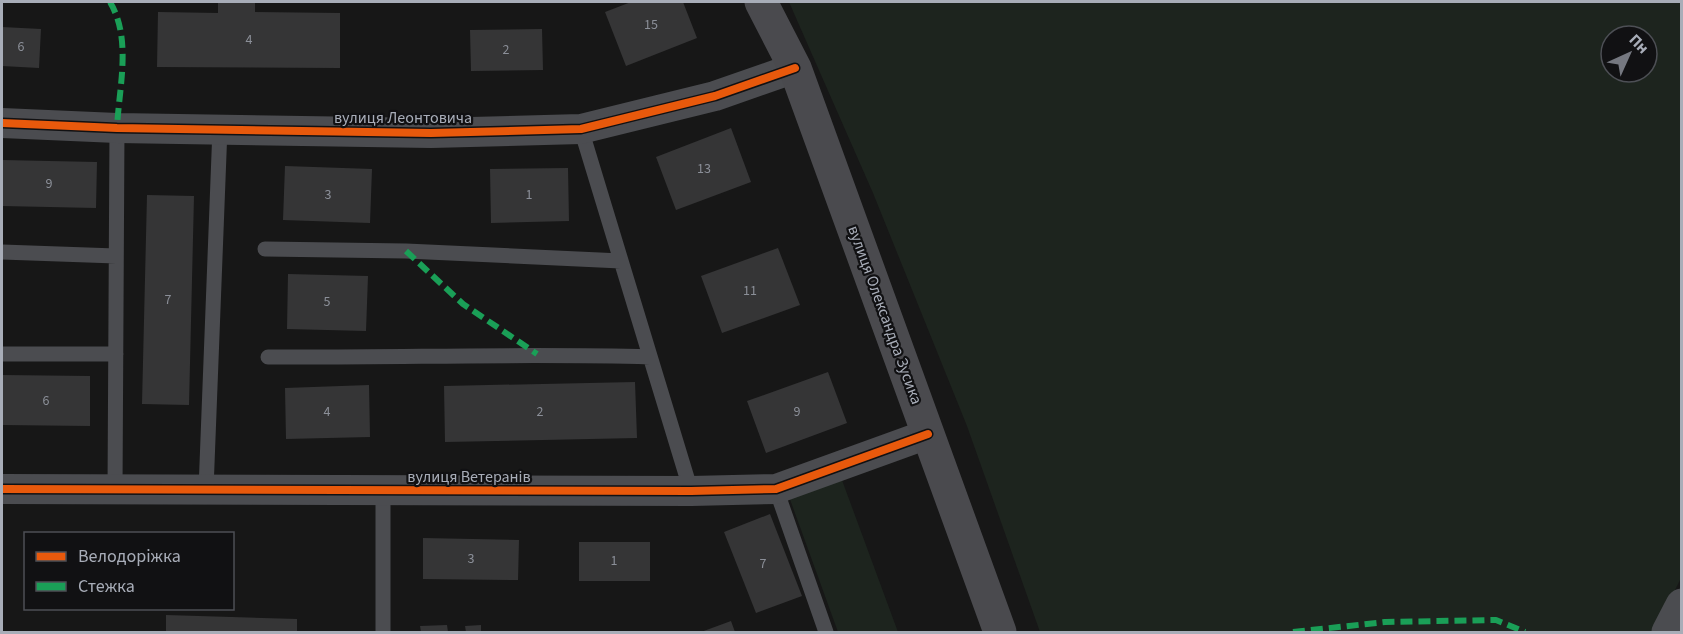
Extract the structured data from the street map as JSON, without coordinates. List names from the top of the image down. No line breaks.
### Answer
{"streets":{"main road":["вулиця Олександра Зусика"],"street":["вулиця Леонтовича","вулиця Ветеранів"]},"crossings":[["вулиця Леонтовича","вулиця Олександра Зусика"],["вулиця Олександра Зусика","вулиця Ветеранів"]],"house_numbers":["15","4","6","2","13","9","3","1","11","7","5","6","4","2","9","3","1","7"],"legend":["Велодоріжка","Стежка"],"north":"top right"}
